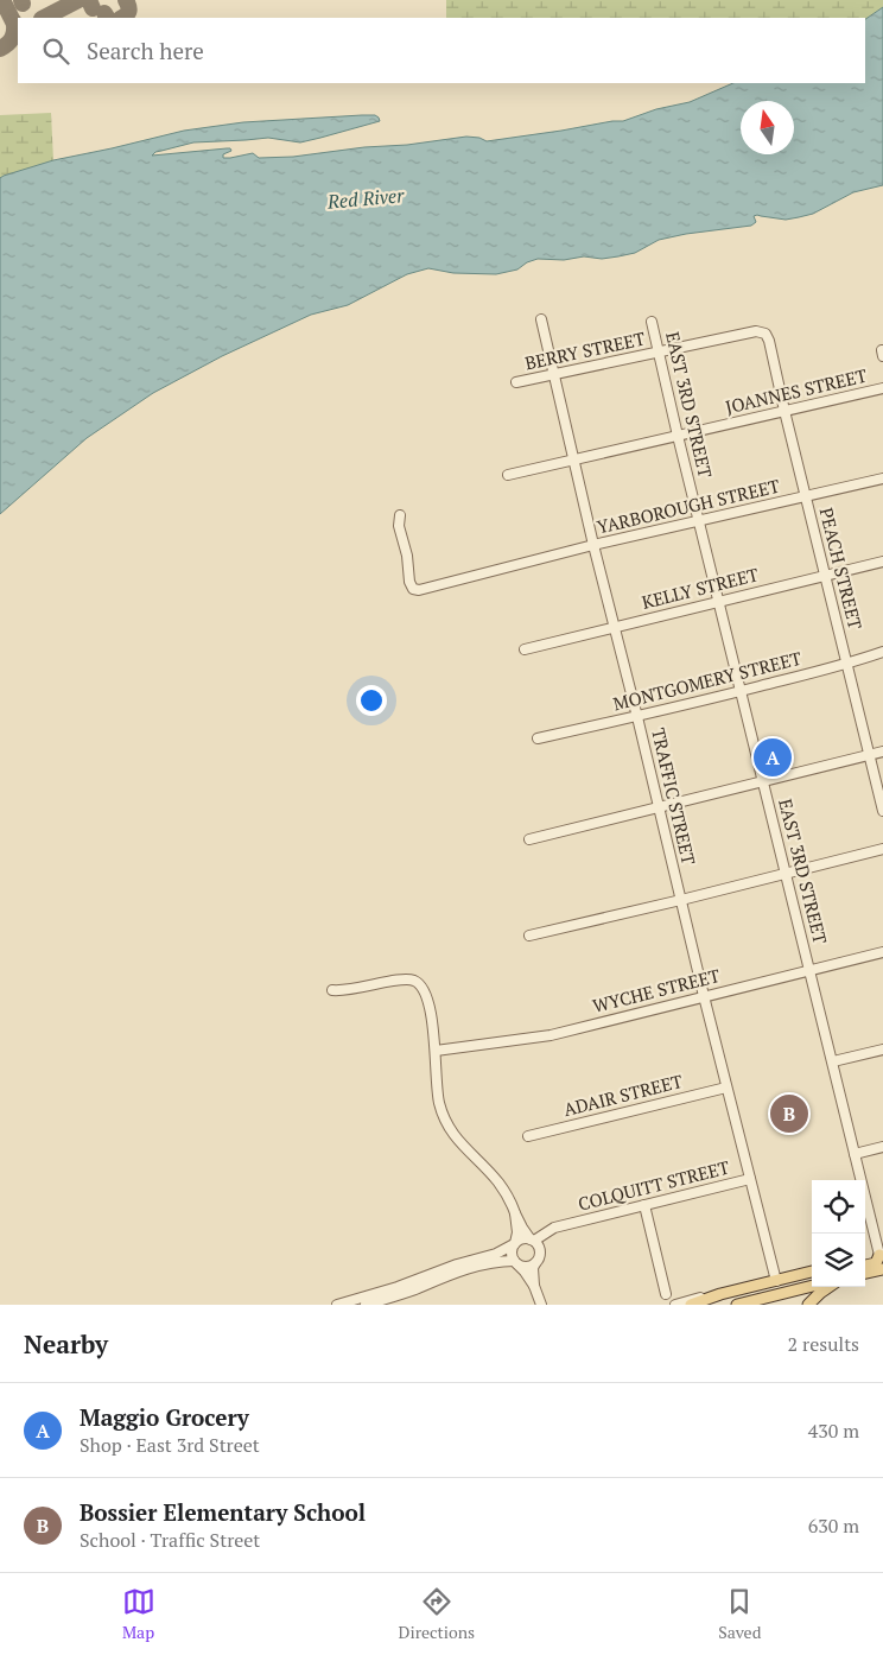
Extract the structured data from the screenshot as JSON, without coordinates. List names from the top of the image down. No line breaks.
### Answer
{"streets":{"main road":["TRAFFIC STREET"],"street":["BERRY STREET","JOANNES STREET","EAST 3RD STREET","YARBOROUGH STREET","PEACH STREET","KELLY STREET","MONTGOMERY STREET","WYCHE STREET","ADAIR STREET","COLQUITT STREET"]},"crossings":[["BERRY STREET","EAST 3RD STREET"],["BERRY STREET","PEACH STREET"],["BERRY STREET","TRAFFIC STREET"],["JOANNES STREET","EAST 3RD STREET"],["JOANNES STREET","PEACH STREET"],["JOANNES STREET","TRAFFIC STREET"],["EAST 3RD STREET","YARBOROUGH STREET"],["EAST 3RD STREET","KELLY STREET"],["EAST 3RD STREET","MONTGOMERY STREET"],["EAST 3RD STREET","WYCHE STREET"],["YARBOROUGH STREET","PEACH STREET"],["YARBOROUGH STREET","TRAFFIC STREET"],["PEACH STREET","KELLY STREET"],["PEACH STREET","MONTGOMERY STREET"],["KELLY STREET","TRAFFIC STREET"],["MONTGOMERY STREET","TRAFFIC STREET"],["TRAFFIC STREET","WYCHE STREET"],["TRAFFIC STREET","ADAIR STREET"],["TRAFFIC STREET","COLQUITT STREET"]],"water":["Red River"],"north":"top","page":{"search":"Search here","pins":["A","B"],"heading":["Nearby","2 results"],"list":[{"mark":"A","name":"Maggio Grocery","note":"Shop · East 3rd Street","value":"430 m"},{"mark":"B","name":"Bossier Elementary School","note":"School · Traffic Street","value":"630 m"}],"nav":["Map","Directions","Saved"]}}
